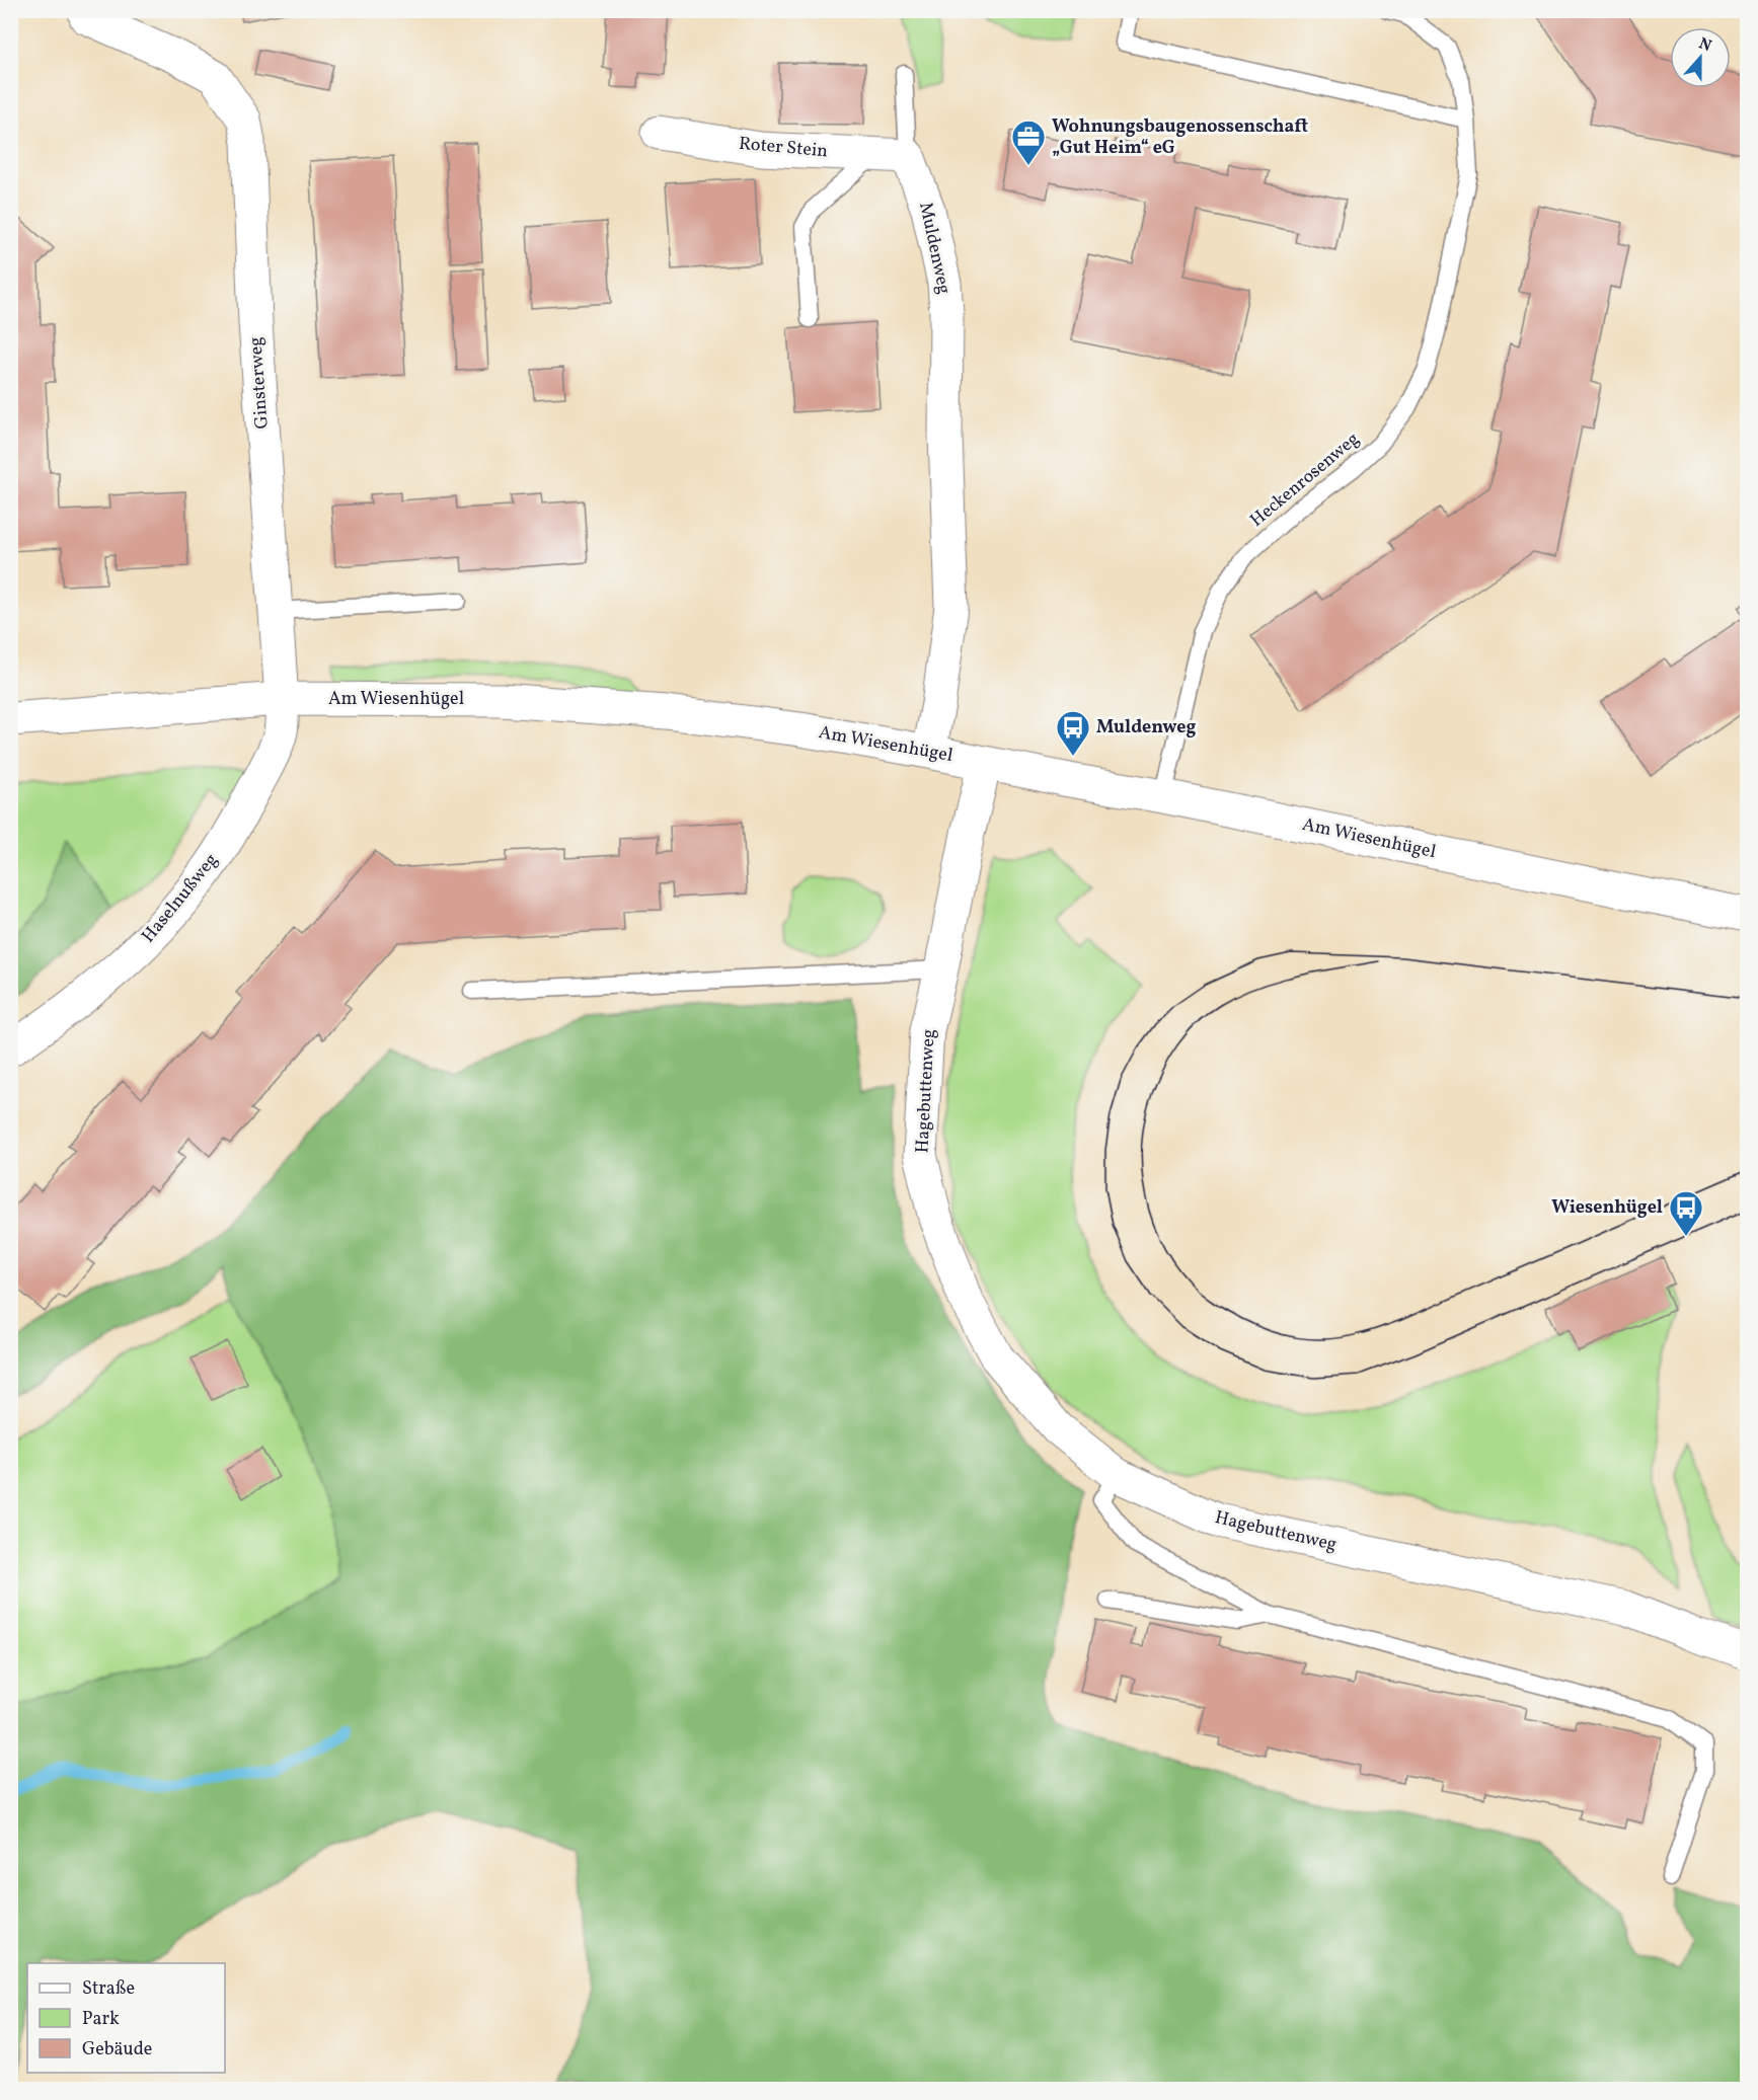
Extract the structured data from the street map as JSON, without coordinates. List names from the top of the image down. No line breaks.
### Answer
{"streets":{"street":["Roter Stein","Muldenweg","Ginsterweg","Am Wiesenhügel","Haselnußweg","Hagebuttenweg"],"lane":["Heckenrosenweg"]},"crossings":[["Roter Stein","Muldenweg"],["Muldenweg","Am Wiesenhügel"],["Ginsterweg","Am Wiesenhügel"],["Ginsterweg","Haselnußweg"],["Heckenrosenweg","Am Wiesenhügel"],["Am Wiesenhügel","Haselnußweg"],["Am Wiesenhügel","Hagebuttenweg"]],"places":{"office":["Wohnungsbaugenossenschaft „Gut Heim“ eG"],"bus stop":["Muldenweg","Wiesenhügel"]},"legend":["Straße","Park","Gebäude"],"north":"top"}
